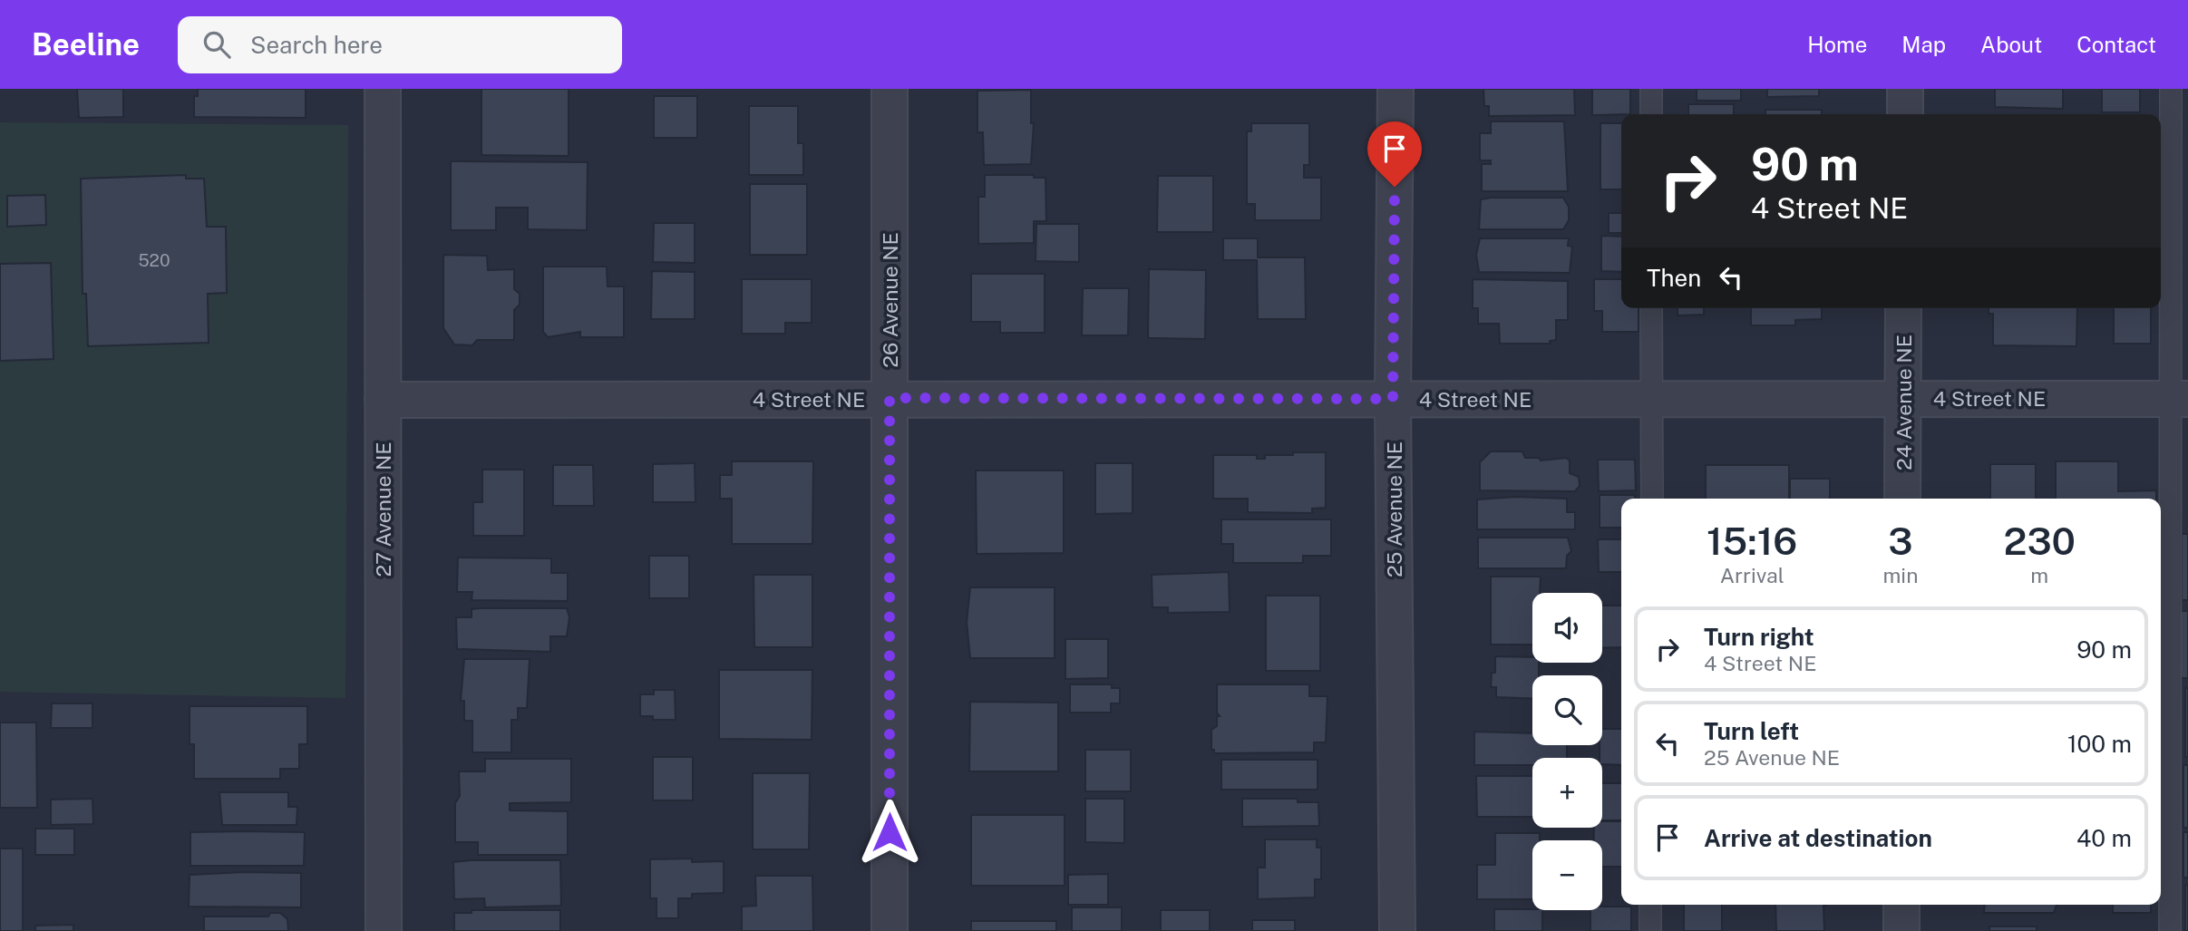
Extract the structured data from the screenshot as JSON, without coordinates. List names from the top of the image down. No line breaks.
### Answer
{"streets":{"street":["26 Avenue NE","4 Street NE","24 Avenue NE","27 Avenue NE","25 Avenue NE"]},"crossings":[["26 Avenue NE","4 Street NE"],["4 Street NE","24 Avenue NE"],["4 Street NE","27 Avenue NE"],["4 Street NE","25 Avenue NE"]],"house_numbers":["520"],"page":{"header":"Beeline","search":"Search here","nav":["Home","Map","About","Contact"],"turn":["90 m","4 Street NE"],"then":"Then","eta":["15:16","Arrival","3","min","230","m"],"map_buttons":["+","−"],"list":[{"name":"Turn right","note":"4 Street NE","value":"90 m"},{"name":"Turn left","note":"25 Avenue NE","value":"100 m"},{"name":"Arrive at destination","value":"40 m"}]}}
